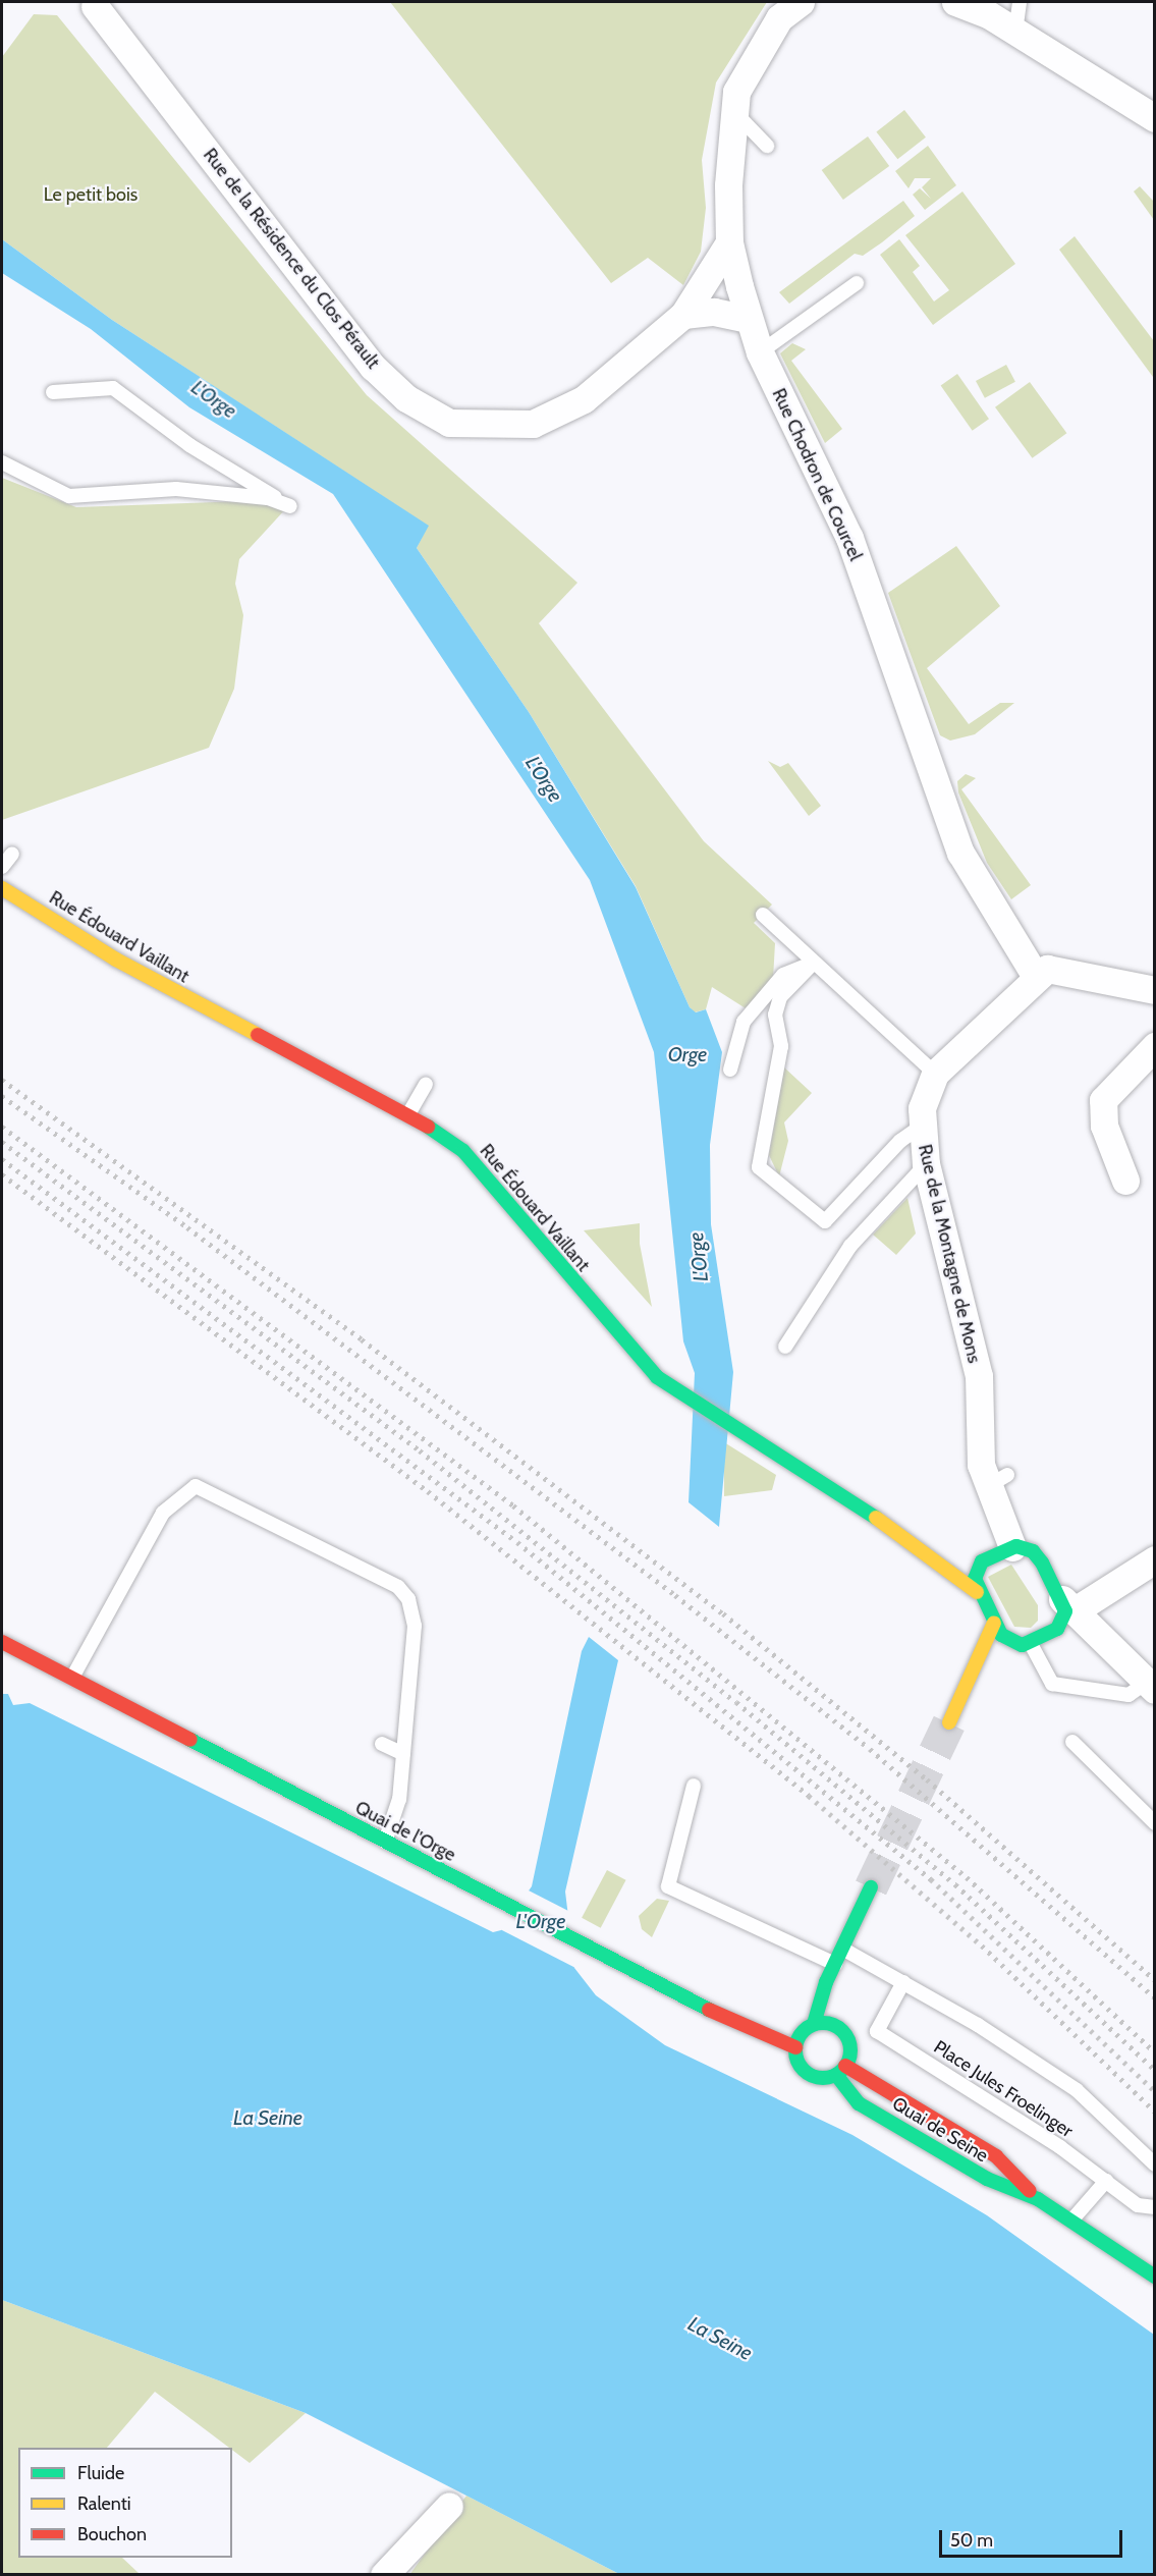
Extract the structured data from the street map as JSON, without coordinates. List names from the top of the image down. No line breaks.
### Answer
{"streets":{"street":["Rue de la Résidence du Clos Pérault","Rue Chodron de Courcel","Rue Édouard Vaillant","Rue de la Montagne de Mons","Quai de l'Orge","Quai de Seine"],"lane":["Place Jules Froelinger"]},"crossings":[["Rue de la Résidence du Clos Pérault","Rue Chodron de Courcel"],["Rue Chodron de Courcel","Rue de la Montagne de Mons"],["Rue Édouard Vaillant","Rue de la Montagne de Mons"],["Quai de l'Orge","Quai de Seine"]],"water":["L'Orge","Orge","La Seine"],"parks":["Le petit bois"],"legend":["Fluide","Ralenti","Bouchon"],"scale_bar":"50 m"}
